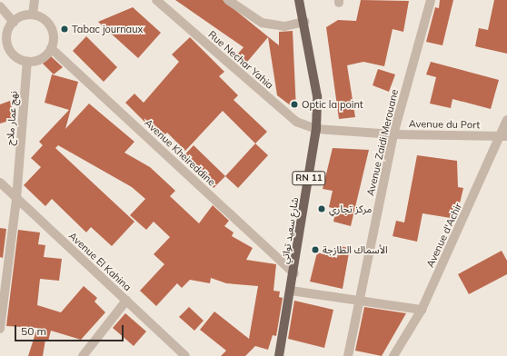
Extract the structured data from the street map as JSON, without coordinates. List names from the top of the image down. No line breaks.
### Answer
{"streets":{"main road":["RN 11","شارع سعيد تواتي"],"street":["Rue Nechar Yahia","نهج عمار ملاح","Avenue du Port","Avenue Zaidi Merouane","Avenue Kheireddine","Avenue d'Achir","Avenue El Kahina"]},"crossings":[["Rue Nechar Yahia","Avenue du Port"],["Rue Nechar Yahia","شارع سعيد تواتي"],["نهج عمار ملاح","Avenue Kheireddine"],["نهج عمار ملاح","Avenue El Kahina"],["Avenue du Port","Avenue Zaidi Merouane"],["Avenue du Port","شارع سعيد تواتي"],["Avenue du Port","Avenue d'Achir"],["Avenue Kheireddine","شارع سعيد تواتي"]],"places":["Tabac journaux","Optic la point","مركز تجاري","الأسماك الطازجة"],"scale_bar":"50 m"}
